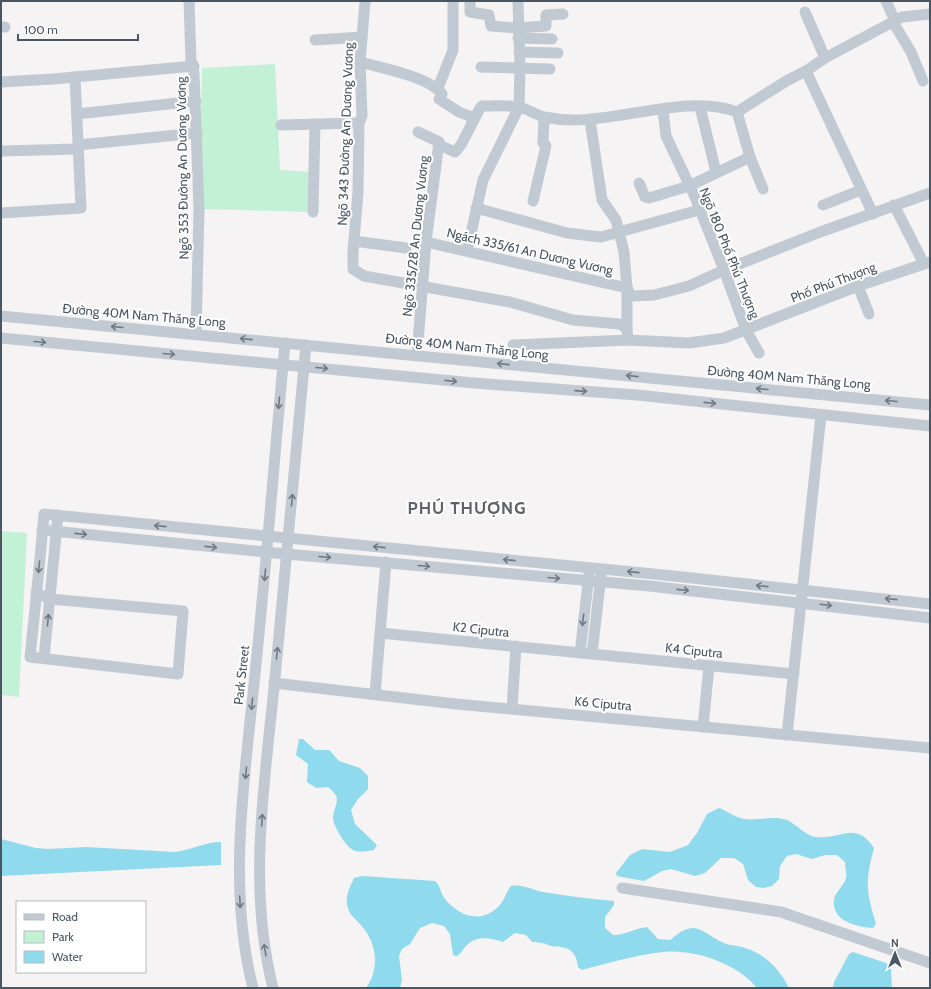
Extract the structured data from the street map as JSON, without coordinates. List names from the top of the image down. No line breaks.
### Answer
{"streets":{"street":["Ngõ 343 Đường An Dương Vương","Ngõ 353 Đường An Dương Vương","Ngõ 335/28 An Dương Vương","Ngách 335/61 An Dương Vương","Ngõ 180 Phố Phú Thượng","Phố Phú Thượng","Đường 40M Nam Thăng Long","K2 Ciputra","K4 Ciputra","Park Street","K6 Ciputra"]},"crossings":[["Ngõ 343 Đường An Dương Vương","Ngõ 335/28 An Dương Vương"],["Ngõ 353 Đường An Dương Vương","Đường 40M Nam Thăng Long"],["Ngõ 335/28 An Dương Vương","Ngách 335/61 An Dương Vương"],["Ngõ 335/28 An Dương Vương","Đường 40M Nam Thăng Long"],["Ngách 335/61 An Dương Vương","Ngõ 180 Phố Phú Thượng"],["Ngõ 180 Phố Phú Thượng","Phố Phú Thượng"],["Đường 40M Nam Thăng Long","Park Street"],["K2 Ciputra","K4 Ciputra"]],"districts":["PHÚ THƯỢNG"],"legend":["Road","Park","Water"],"scale_bar":"100 m","north":"top"}
